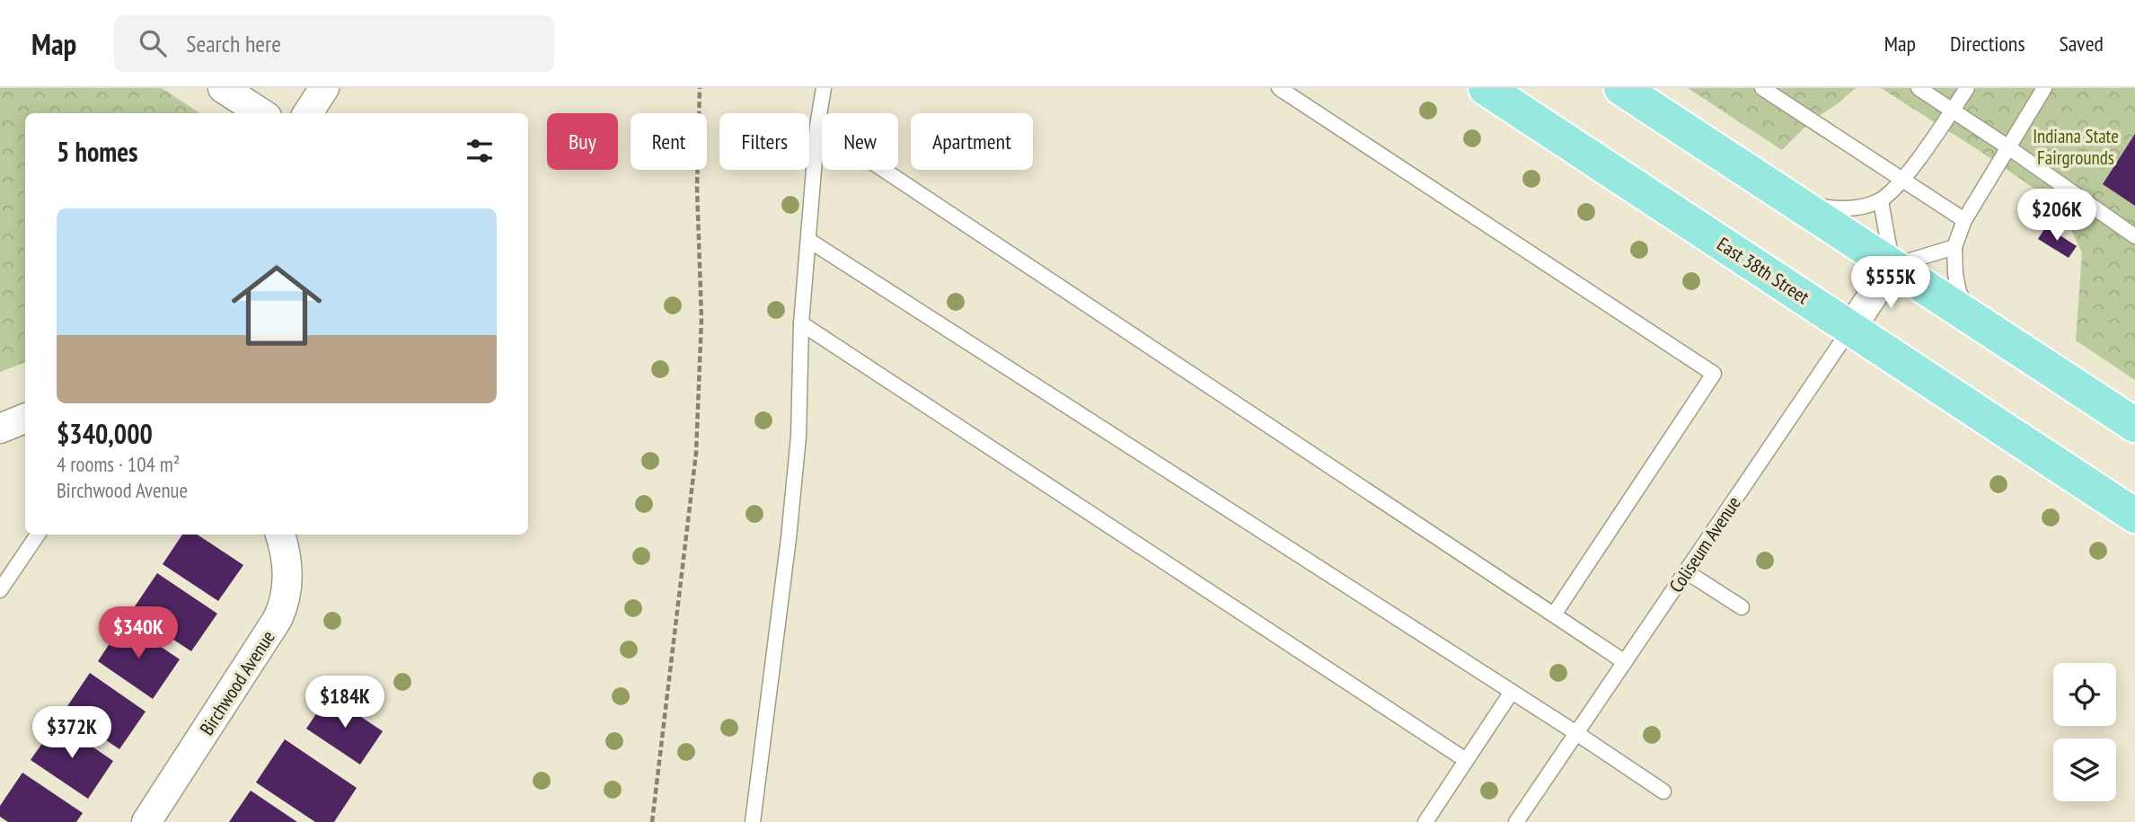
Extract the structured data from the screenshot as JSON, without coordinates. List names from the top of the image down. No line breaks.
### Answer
{"streets":{"main road":["East 38th Street"],"street":["Coliseum Avenue","Birchwood Avenue"]},"crossings":[["East 38th Street","Coliseum Avenue"]],"parks":["Indiana State Fairgrounds"],"page":{"header":"Map","search":"Search here","nav":["Map","Directions","Saved"],"chip":["Buy","Rent","Filters","New","Apartment"],"heading":"5 homes","price":["$206K","$555K","$340K","$184K","$372K"],"list":[{"name":"$340,000","note":"4 rooms · 104 m² · Birchwood Avenue"}]}}
